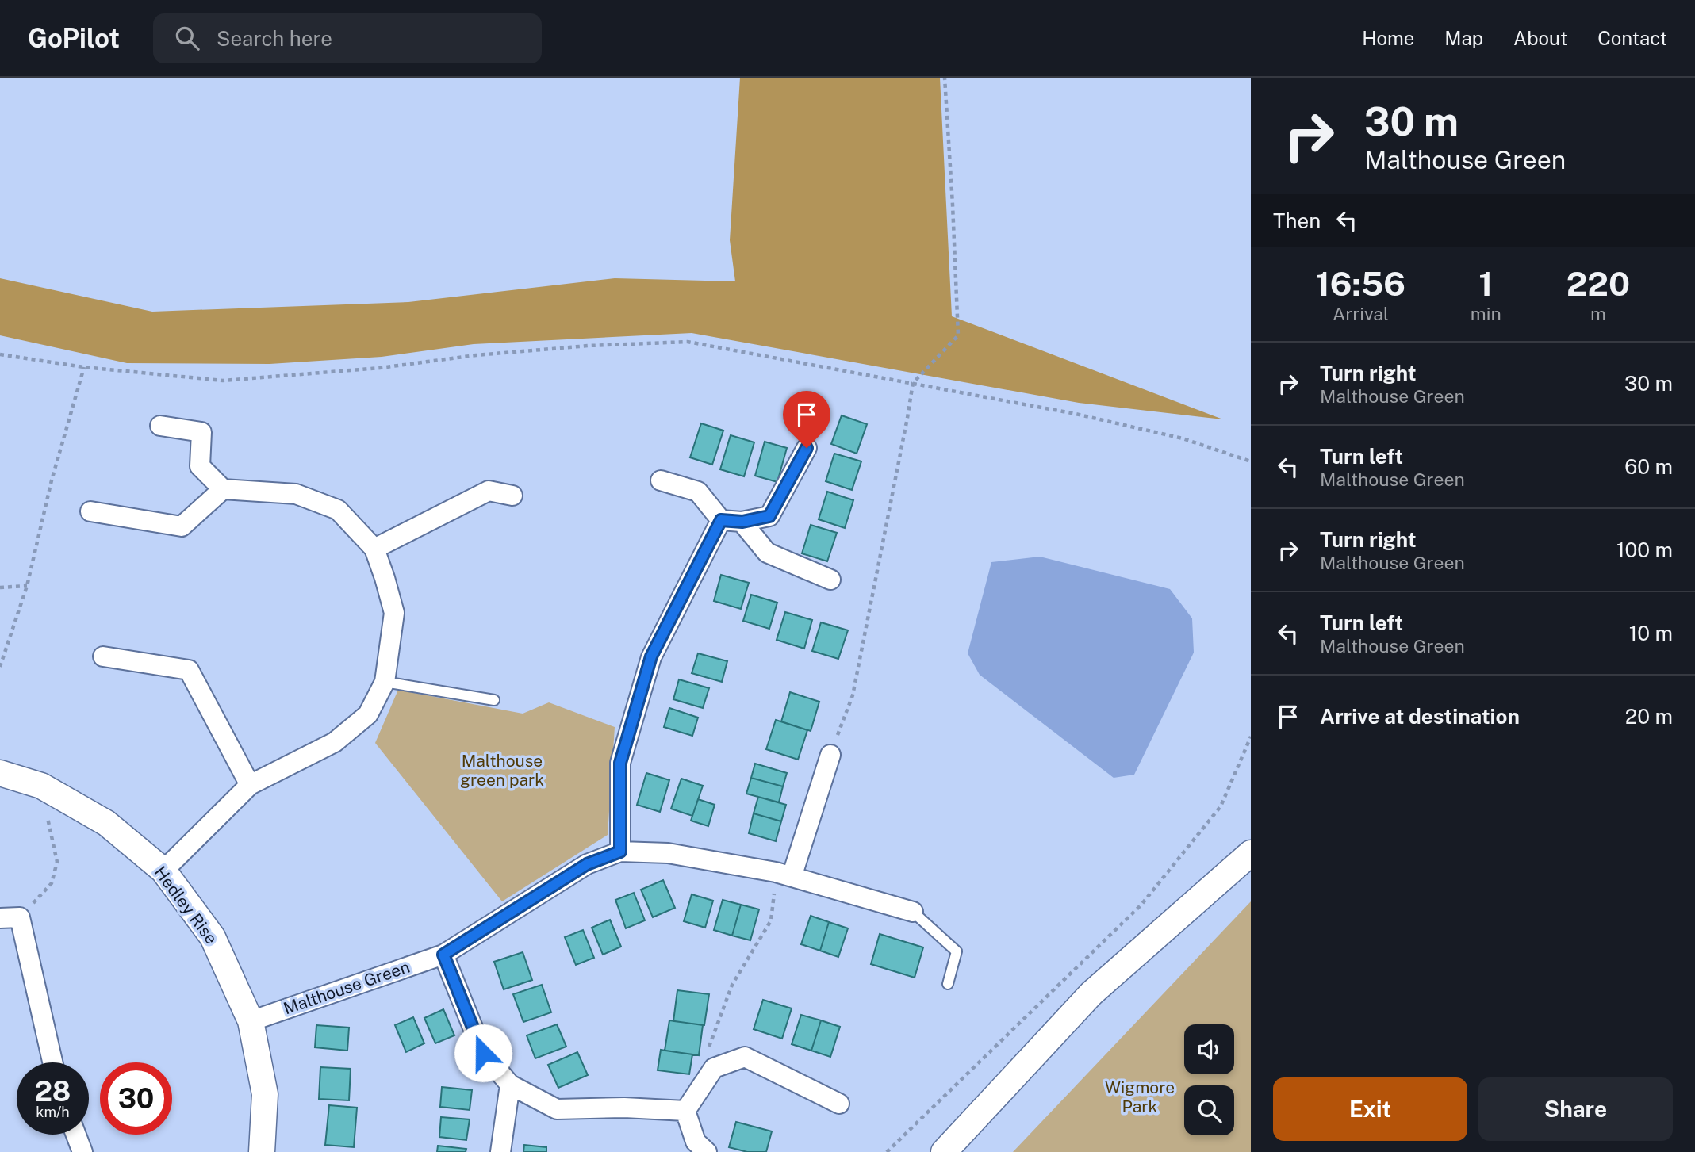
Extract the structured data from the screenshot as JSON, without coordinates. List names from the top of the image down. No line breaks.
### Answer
{"streets":{"street":["Hedley Rise","Malthouse Green"]},"crossings":[["Hedley Rise","Malthouse Green"]],"parks":["Malthouse green park","Wigmore Park"],"page":{"header":"GoPilot","search":"Search here","nav":["Home","Map","About","Contact"],"turn":["30 m","Malthouse Green"],"then":"Then","eta":["16:56","Arrival","1","min","220","m"],"list":[{"name":"Turn right","note":"Malthouse Green","value":"30 m"},{"name":"Turn left","note":"Malthouse Green","value":"60 m"},{"name":"Turn right","note":"Malthouse Green","value":"100 m"},{"name":"Turn left","note":"Malthouse Green","value":"10 m"},{"name":"Arrive at destination","value":"20 m"}],"speed":"28 km/h","limit":"30","buttons":["Exit","Share"]}}
